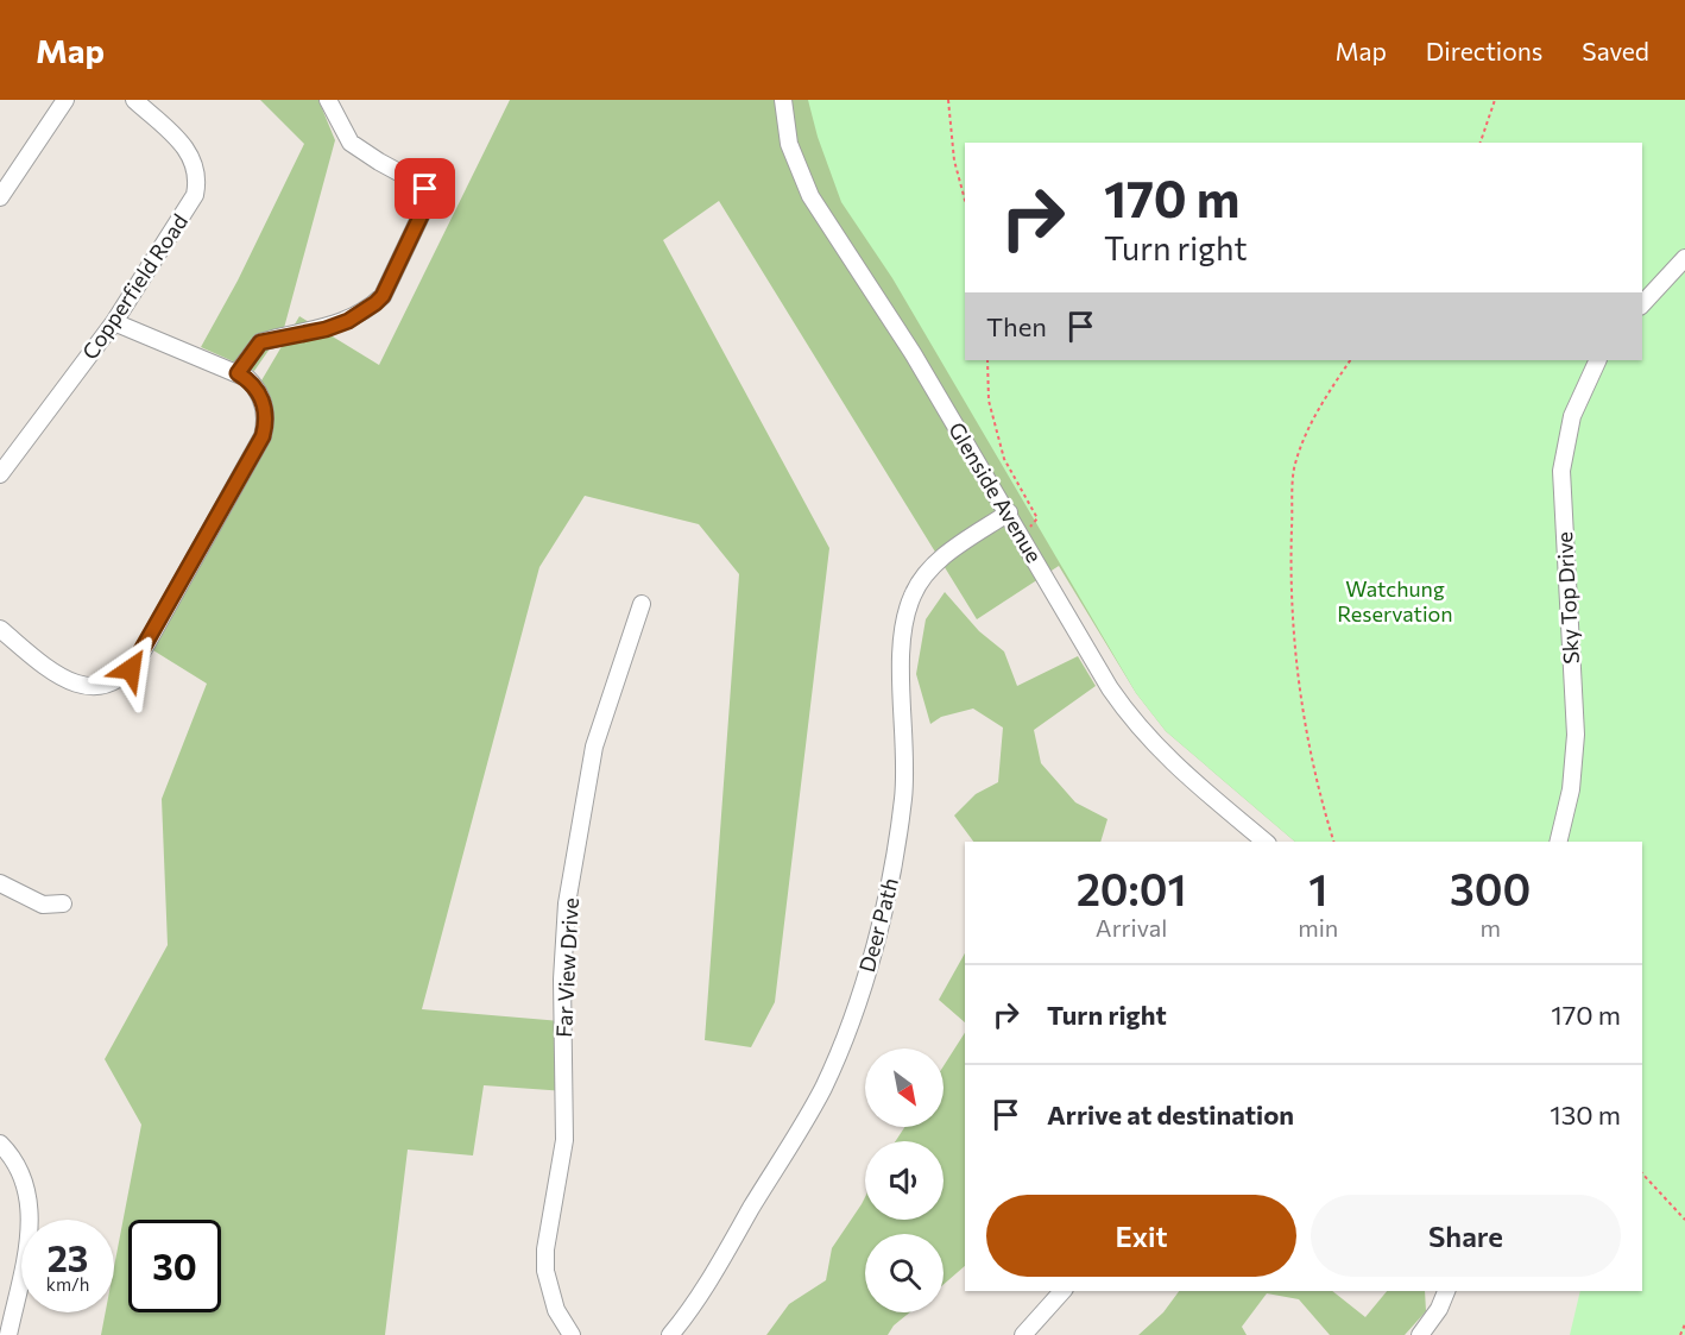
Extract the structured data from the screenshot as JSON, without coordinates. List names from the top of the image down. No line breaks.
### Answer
{"streets":{"street":["Copperfield Road","Glenside Avenue","Sky Top Drive","Deer Path","Far View Drive"]},"crossings":[["Glenside Avenue","Deer Path"]],"parks":["Watchung Reservation"],"north":"bottom right","page":{"header":"Map","nav":["Map","Directions","Saved"],"turn":["170 m","Turn right"],"then":"Then","eta":["20:01","Arrival","1","min","300","m"],"list":[{"name":"Turn right","value":"170 m"},{"name":"Arrive at destination","value":"130 m"}],"buttons":["Exit","Share"],"speed":"23 km/h","limit":"30"}}
